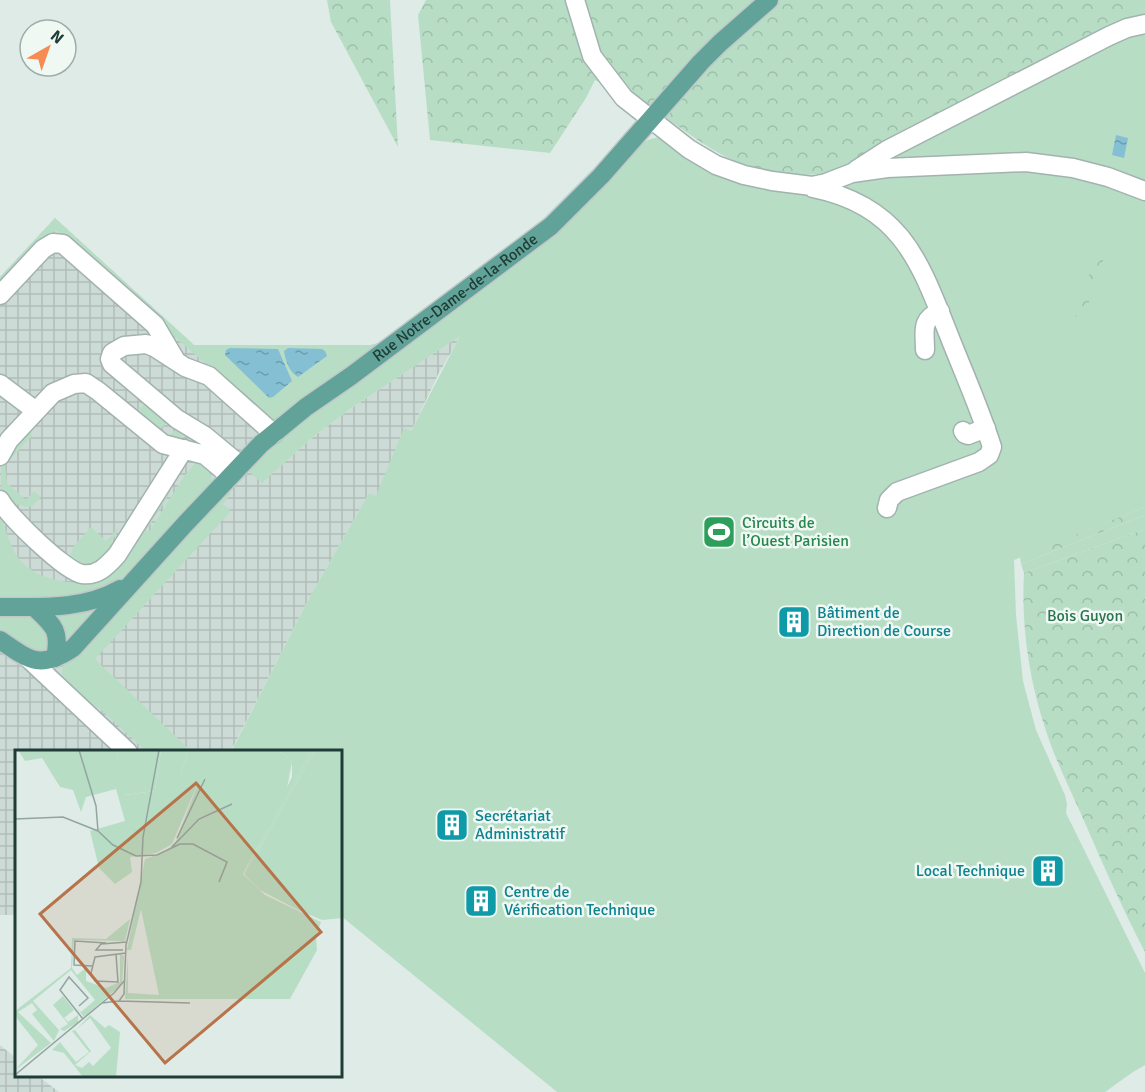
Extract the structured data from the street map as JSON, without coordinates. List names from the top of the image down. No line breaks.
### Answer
{"streets":{"main road":["Rue Notre-Dame-de-la-Ronde"]},"parks":["Bois Guyon"],"places":{"sports":["Circuits de l’Ouest Parisien"],"building":["Bâtiment de Direction de Course","Secrétariat Administratif","Local Technique","Centre de Vérification Technique"]},"north":"top right"}
